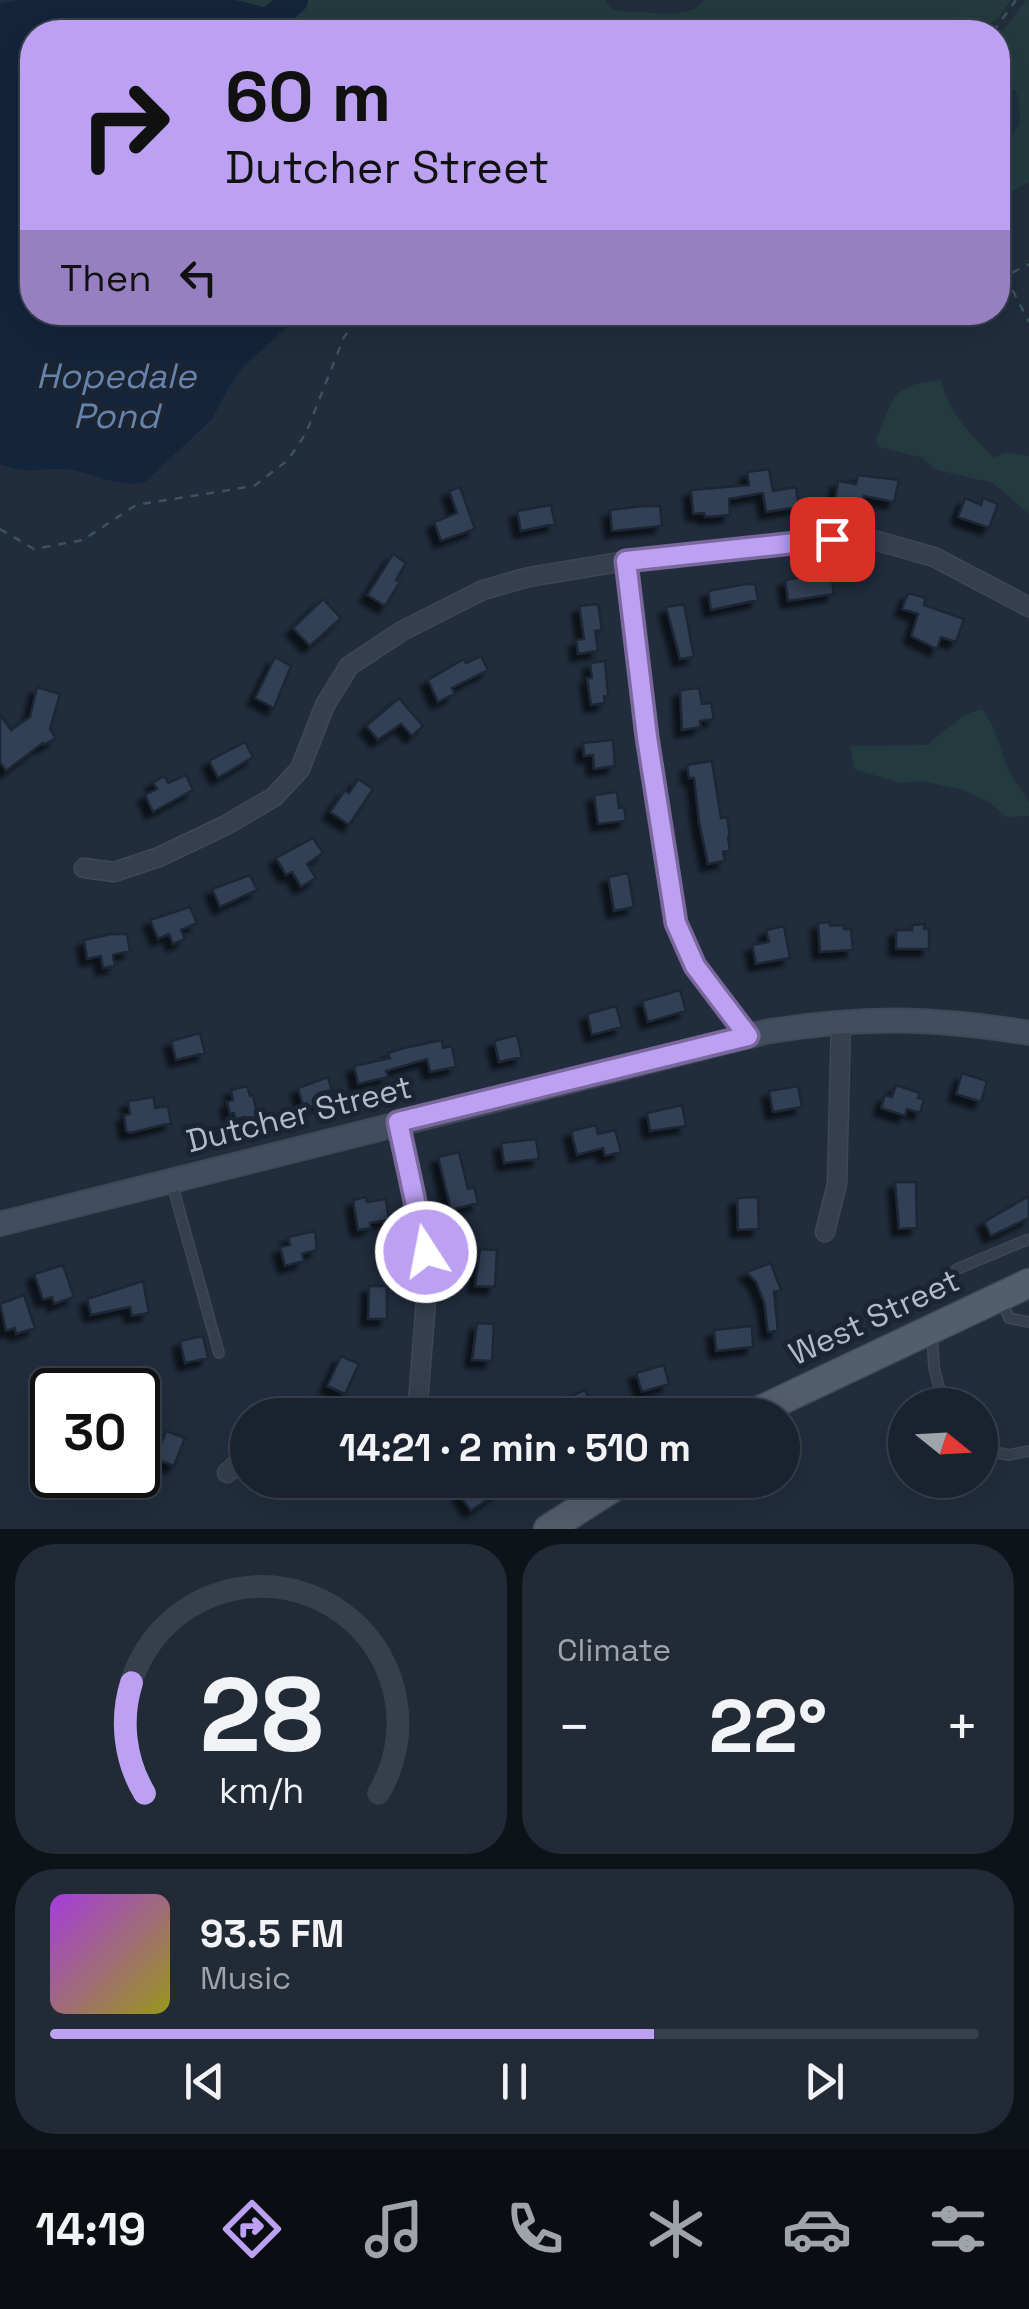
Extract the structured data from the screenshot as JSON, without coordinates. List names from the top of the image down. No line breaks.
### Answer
{"streets":{"main road":["West Street"],"street":["Dutcher Street"]},"water":["Hopedale Pond"],"north":"right","page":{"turn":["60 m","Dutcher Street"],"then":"Then","limit":"30","trip":"14:21 · 2 min · 510 m","tile":"Climate","heat":["−","22°","+"],"song":["93.5 FM","Music"],"tabs":"14:19","gauge":["28","km/h"]}}
